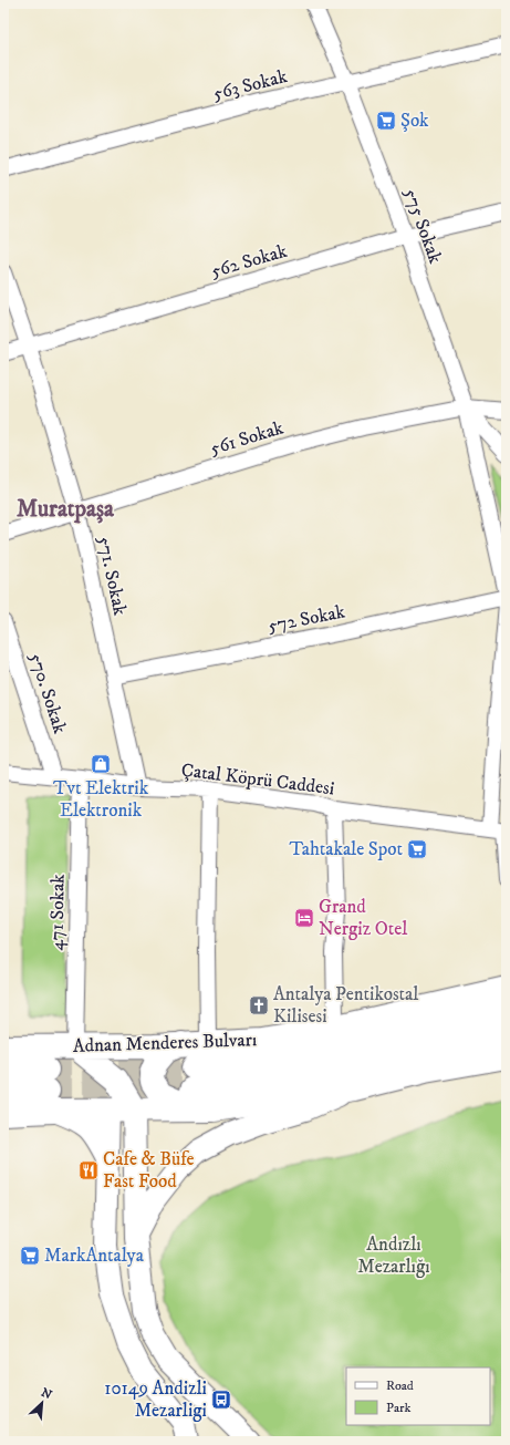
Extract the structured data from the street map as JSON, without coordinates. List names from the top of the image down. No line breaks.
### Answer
{"streets":{"main road":["Adnan Menderes Bulvarı"],"street":["563 Sokak","575 Sokak","562 Sokak","561 Sokak","571. Sokak","572 Sokak","570. Sokak","Çatal Köprü Caddesi","471 Sokak"]},"crossings":[["563 Sokak","575 Sokak"],["575 Sokak","562 Sokak"],["575 Sokak","561 Sokak"],["562 Sokak","571. Sokak"],["561 Sokak","571. Sokak"],["571. Sokak","572 Sokak"],["571. Sokak","Çatal Köprü Caddesi"],["570. Sokak","Çatal Köprü Caddesi"],["Çatal Köprü Caddesi","471 Sokak"],["471 Sokak","Adnan Menderes Bulvarı"]],"districts":["Muratpaşa"],"parks":["Andızlı Mezarlığı"],"places":{"supermarket":["Şok","Tahtakale Spot","MarkAntalya"],"shop":["Tvt Elektrik Elektronik"],"hotel":["Grand Nergiz Otel"],"church":["Antalya Pentikostal Kilisesi"],"restaurant":["Cafe & Büfe Fast Food"],"bus stop":["10149 Andizli Mezarligi"]},"legend":["Road","Park"],"north":"top right"}
